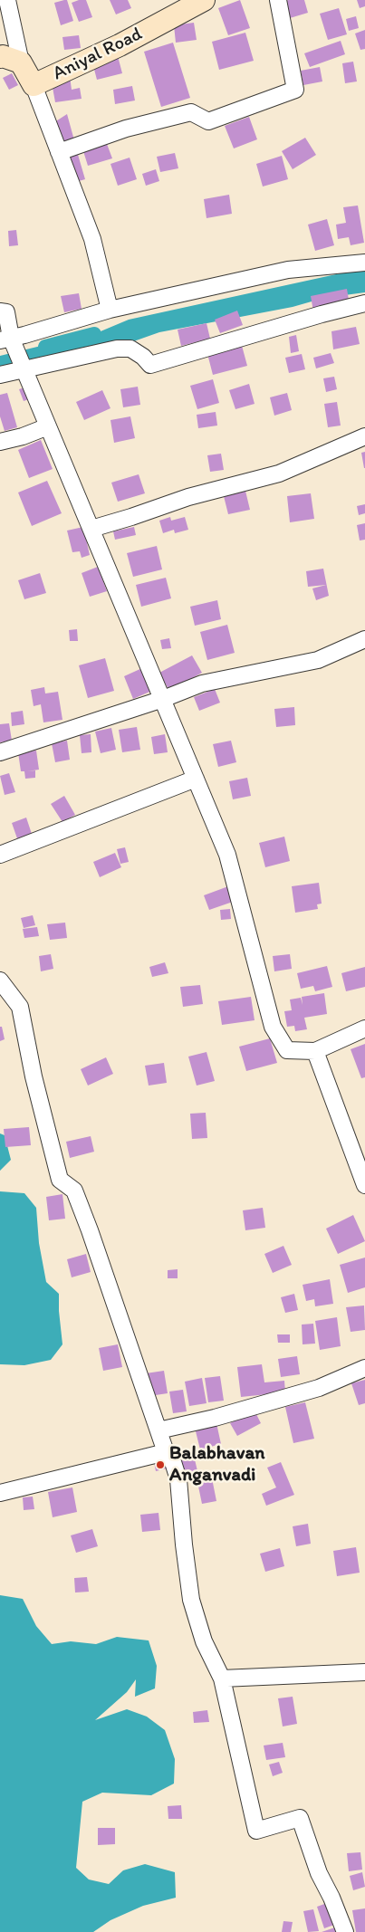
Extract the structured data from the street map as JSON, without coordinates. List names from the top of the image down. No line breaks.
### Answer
{"streets":{"main road":["Aniyal Road"]},"places":["Balabhavan Anganvadi"]}
